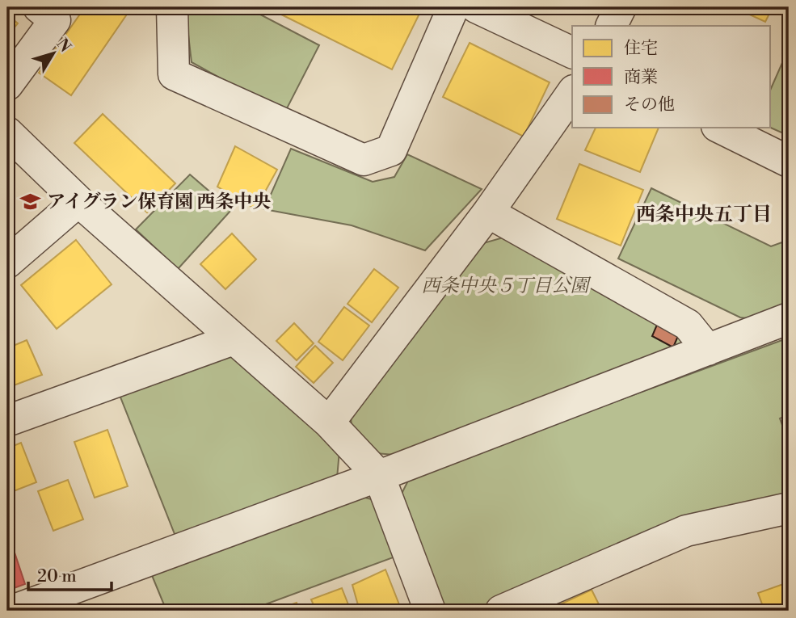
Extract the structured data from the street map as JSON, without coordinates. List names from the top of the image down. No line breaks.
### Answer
{"districts":["西条中央五丁目"],"parks":["西条中央５丁目公園"],"places":{"school or university":["アイグラン保育園 西条中央"]},"legend":["住宅","商業","その他"],"scale_bar":"20 m","north":"top right"}
